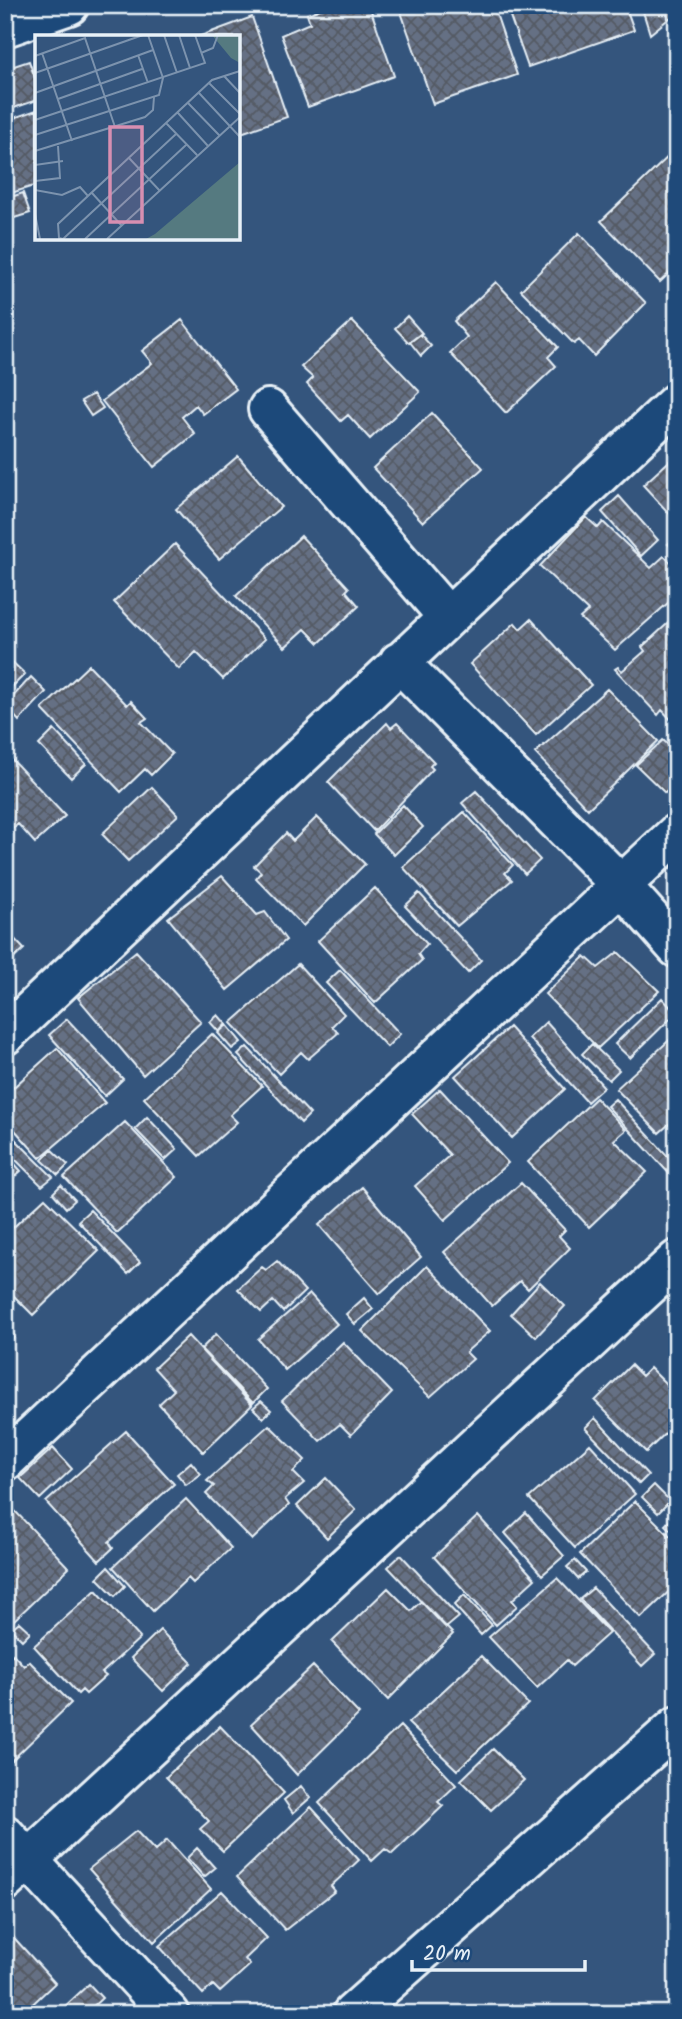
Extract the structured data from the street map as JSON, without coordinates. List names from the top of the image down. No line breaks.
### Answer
{"scale_bar":"20 m"}
